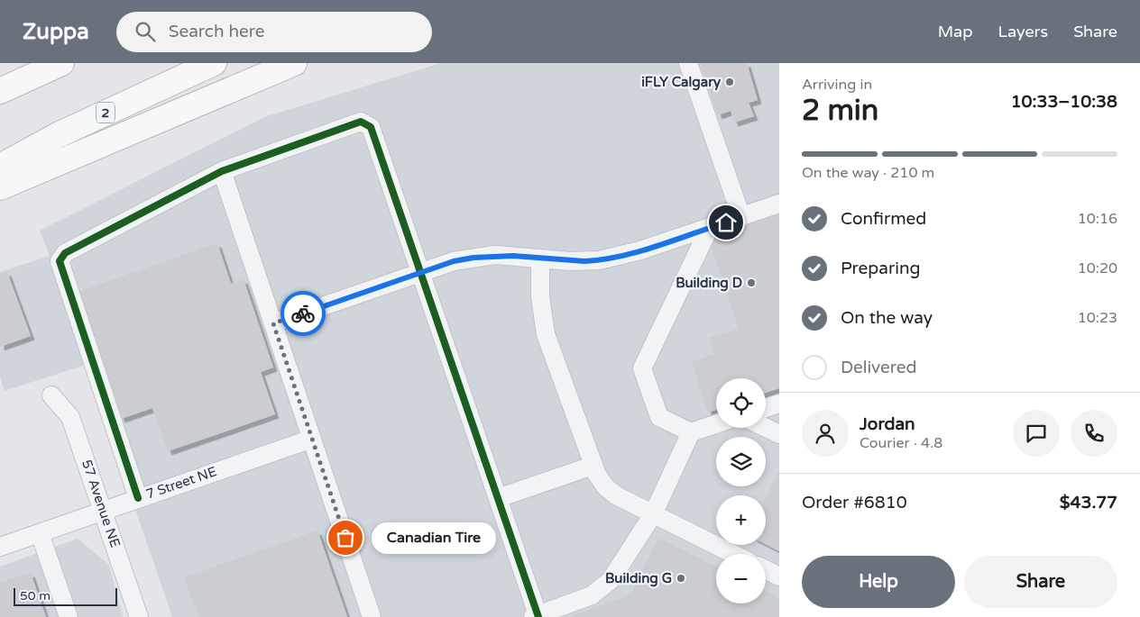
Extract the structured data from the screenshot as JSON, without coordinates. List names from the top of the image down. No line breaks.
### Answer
{"streets":{"highway":["2"],"street":["7 Street NE","57 Avenue NE"]},"crossings":[["7 Street NE","57 Avenue NE"]],"places":["iFLY Calgary","Building D","Canadian Tire","Building G"],"scale_bar":"50 m","page":{"header":"Zuppa","search":"Search here","nav":["Map","Layers","Share"],"heading":["2 min","Arriving in","10:33–10:38"],"panel":["Jordan","Courier · 4.8","Order #6810","$43.77"],"bar":"On the way · 210 m","list":[["Confirmed","10:16"],["Preparing","10:20"],["On the way","10:23"],"Delivered"],"map_buttons":["+","−"],"bubble":"Canadian Tire","buttons":["Help","Share"],"scale":"50 m"}}
